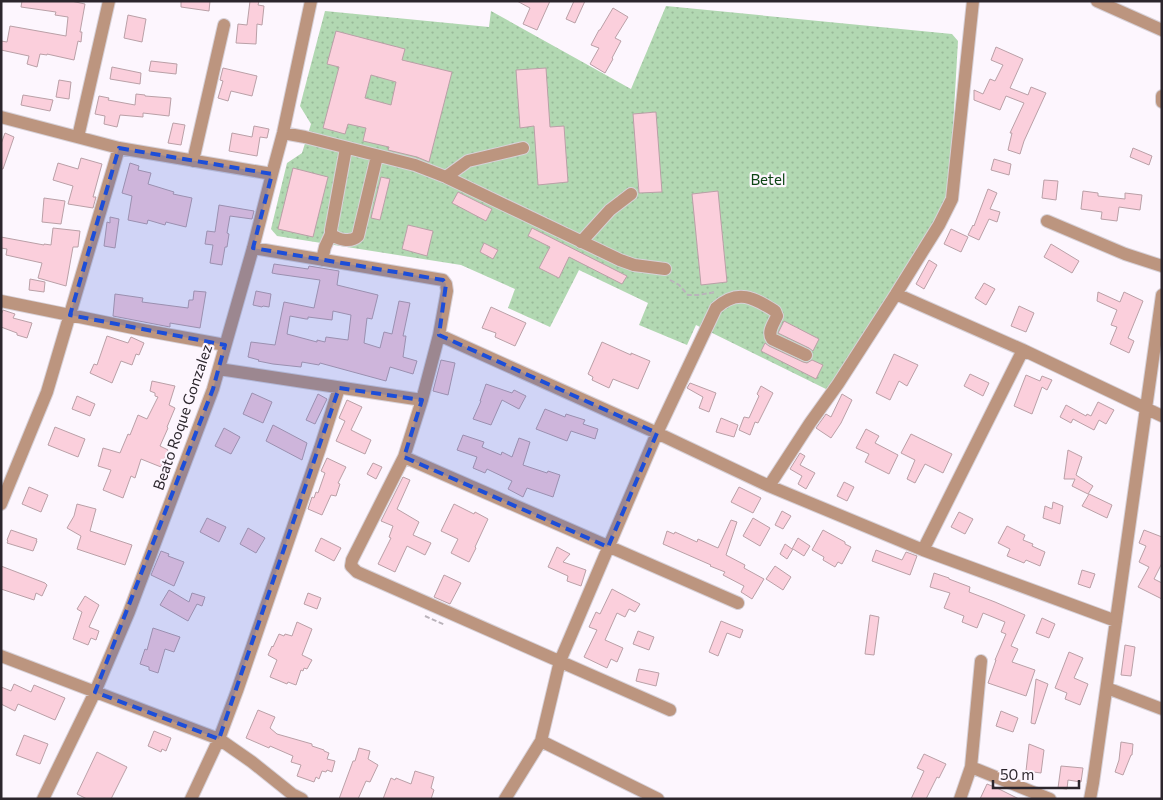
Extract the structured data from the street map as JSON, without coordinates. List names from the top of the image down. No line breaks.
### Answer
{"streets":{"street":["Beato Roque Gonzalez"]},"parks":["Betel"],"scale_bar":"50 m"}
